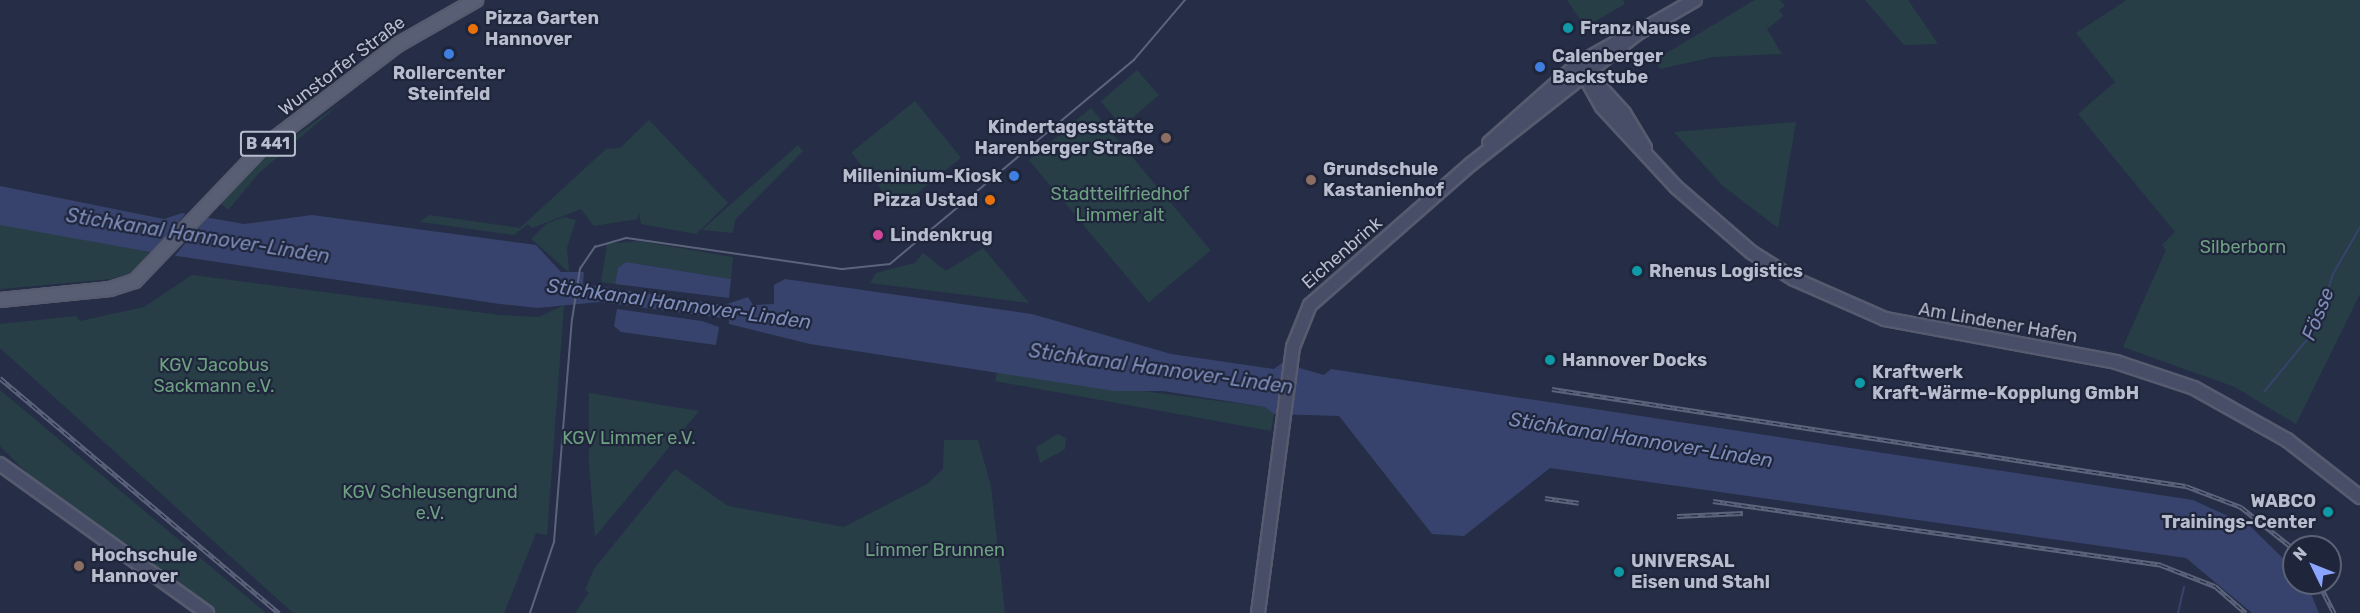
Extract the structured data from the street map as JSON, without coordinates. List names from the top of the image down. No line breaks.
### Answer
{"streets":{"main road":["Wunstorfer Straße","B 441","Eichenbrink","Am Lindener Hafen"]},"crossings":[["Eichenbrink","Am Lindener Hafen"]],"water":["Stichkanal Hannover-Linden","Fösse"],"parks":["Stadtteilfriedhof Limmer alt","Silberborn","KGV Jacobus Sackmann e.V.","KGV Limmer e.V.","KGV Schleusengrund e.V.","Limmer Brunnen"],"places":["Franz Nause","Pizza Garten Hannover","Rollercenter Steinfeld","Calenberger Backstube","Kindertagesstätte Harenberger Straße","Milleninium-Kiosk","Grundschule Kastanienhof","Pizza Ustad","Lindenkrug","Rhenus Logistics","Hannover Docks","Kraftwerk Kraft-Wärme-Kopplung GmbH","WABCO Trainings-Center","Hochschule Hannover","UNIVERSAL Eisen und Stahl"],"north":"top left"}
